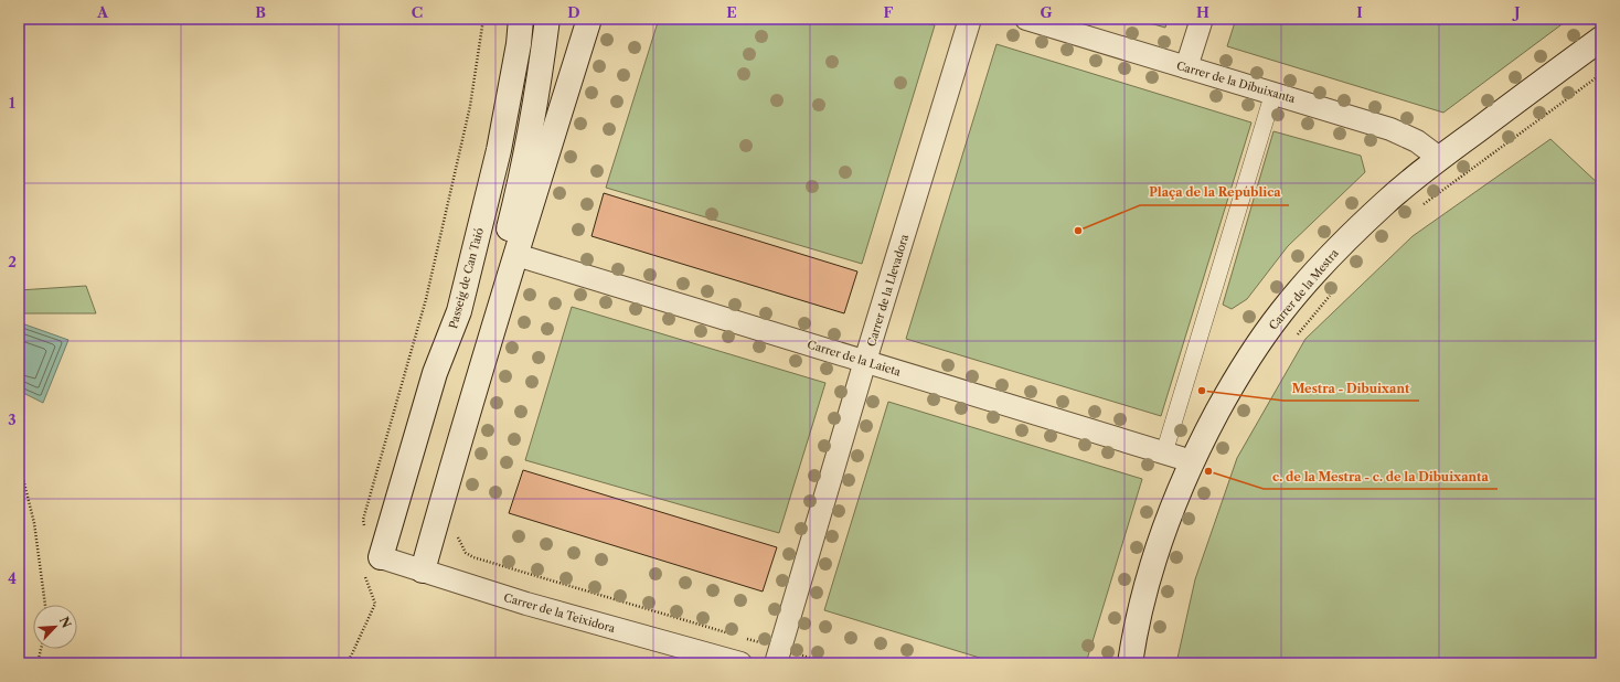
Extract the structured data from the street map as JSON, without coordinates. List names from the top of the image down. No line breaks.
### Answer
{"streets":{"main road":["Passeig de Can Taió","Carrer de la Mestra"],"street":["Carrer de la Dibuixanta","Carrer de la Llevadora","Carrer de la Laieta","Carrer de la Teixidora"]},"crossings":[["Carrer de la Dibuixanta","Carrer de la Mestra"],["Passeig de Can Taió","Carrer de la Teixidora"],["Carrer de la Mestra","Carrer de la Laieta"],["Carrer de la Llevadora","Carrer de la Laieta"]],"places":["Plaça de la República","Mestra - Dibuixant","c. de la Mestra - c. de la Dibuixanta"],"north":"top right","grid":{"columns":["A","B","C","D","E","F","G","H","I","J"],"rows":["1","2","3","4"]}}
